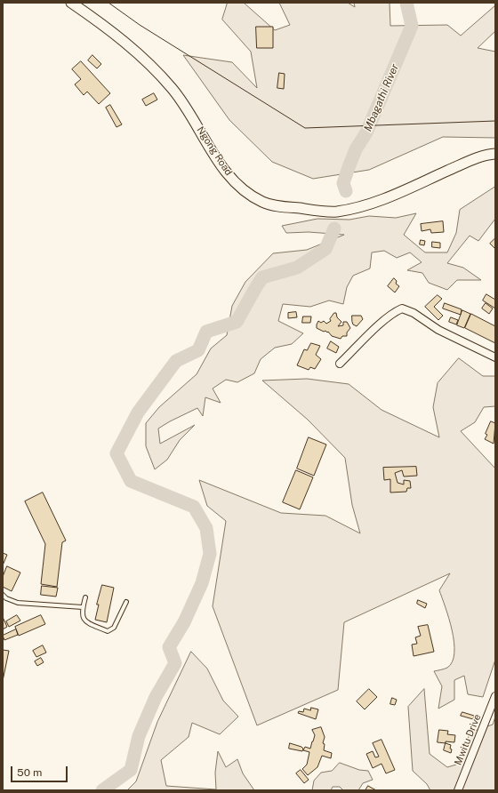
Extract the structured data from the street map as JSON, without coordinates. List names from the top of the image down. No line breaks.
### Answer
{"streets":{"main road":["Ngong Road"],"street":["Mwitu Drive"]},"water":["Mbagathi River"],"scale_bar":"50 m"}
